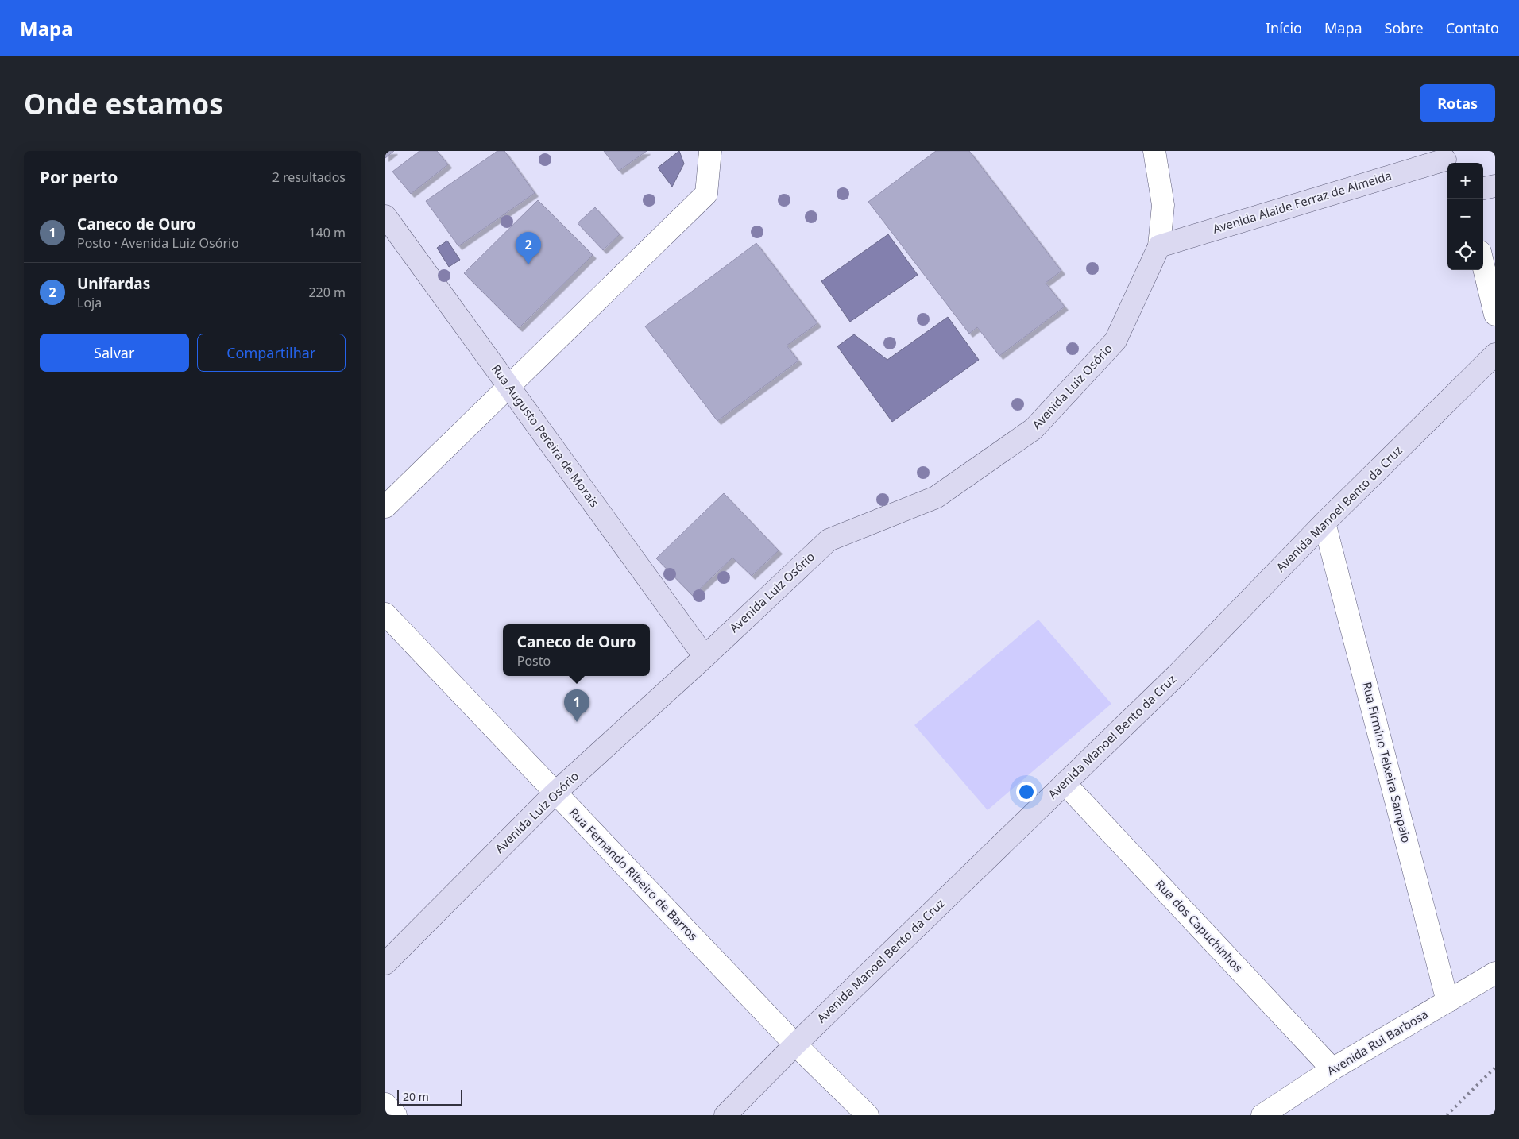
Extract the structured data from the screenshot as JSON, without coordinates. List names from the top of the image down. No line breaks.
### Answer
{"streets":{"main road":["Avenida Alaide Ferraz de Almeida","Avenida Luiz Osório","Rua Augusto Pereira de Morais","Avenida Manoel Bento da Cruz"],"street":["Rua Firmino Teixeira Sampaio","Rua Fernando Ribeiro de Barros","Rua dos Capuchinhos","Avenida Rui Barbosa"]},"crossings":[["Avenida Alaide Ferraz de Almeida","Avenida Luiz Osório"],["Avenida Luiz Osório","Rua Augusto Pereira de Morais"],["Avenida Luiz Osório","Rua Fernando Ribeiro de Barros"],["Avenida Manoel Bento da Cruz","Rua Firmino Teixeira Sampaio"],["Avenida Manoel Bento da Cruz","Rua Fernando Ribeiro de Barros"],["Avenida Manoel Bento da Cruz","Rua dos Capuchinhos"],["Rua Firmino Teixeira Sampaio","Avenida Rui Barbosa"],["Rua dos Capuchinhos","Avenida Rui Barbosa"]],"scale_bar":"20 m","page":{"header":"Mapa","nav":["Início","Mapa","Sobre","Contato"],"buttons":["Rotas",["Salvar","Compartilhar"]],"title":"Onde estamos","heading":["Por perto","2 resultados"],"map_buttons":["+","−"],"list":[{"mark":"1","name":"Caneco de Ouro","note":"Posto · Avenida Luiz Osório","value":"140 m"},{"mark":"2","name":"Unifardas","note":"Loja","value":"220 m"}],"pins":["2","1"],"popup":["Caneco de Ouro","Posto"],"scale":"20 m"}}
